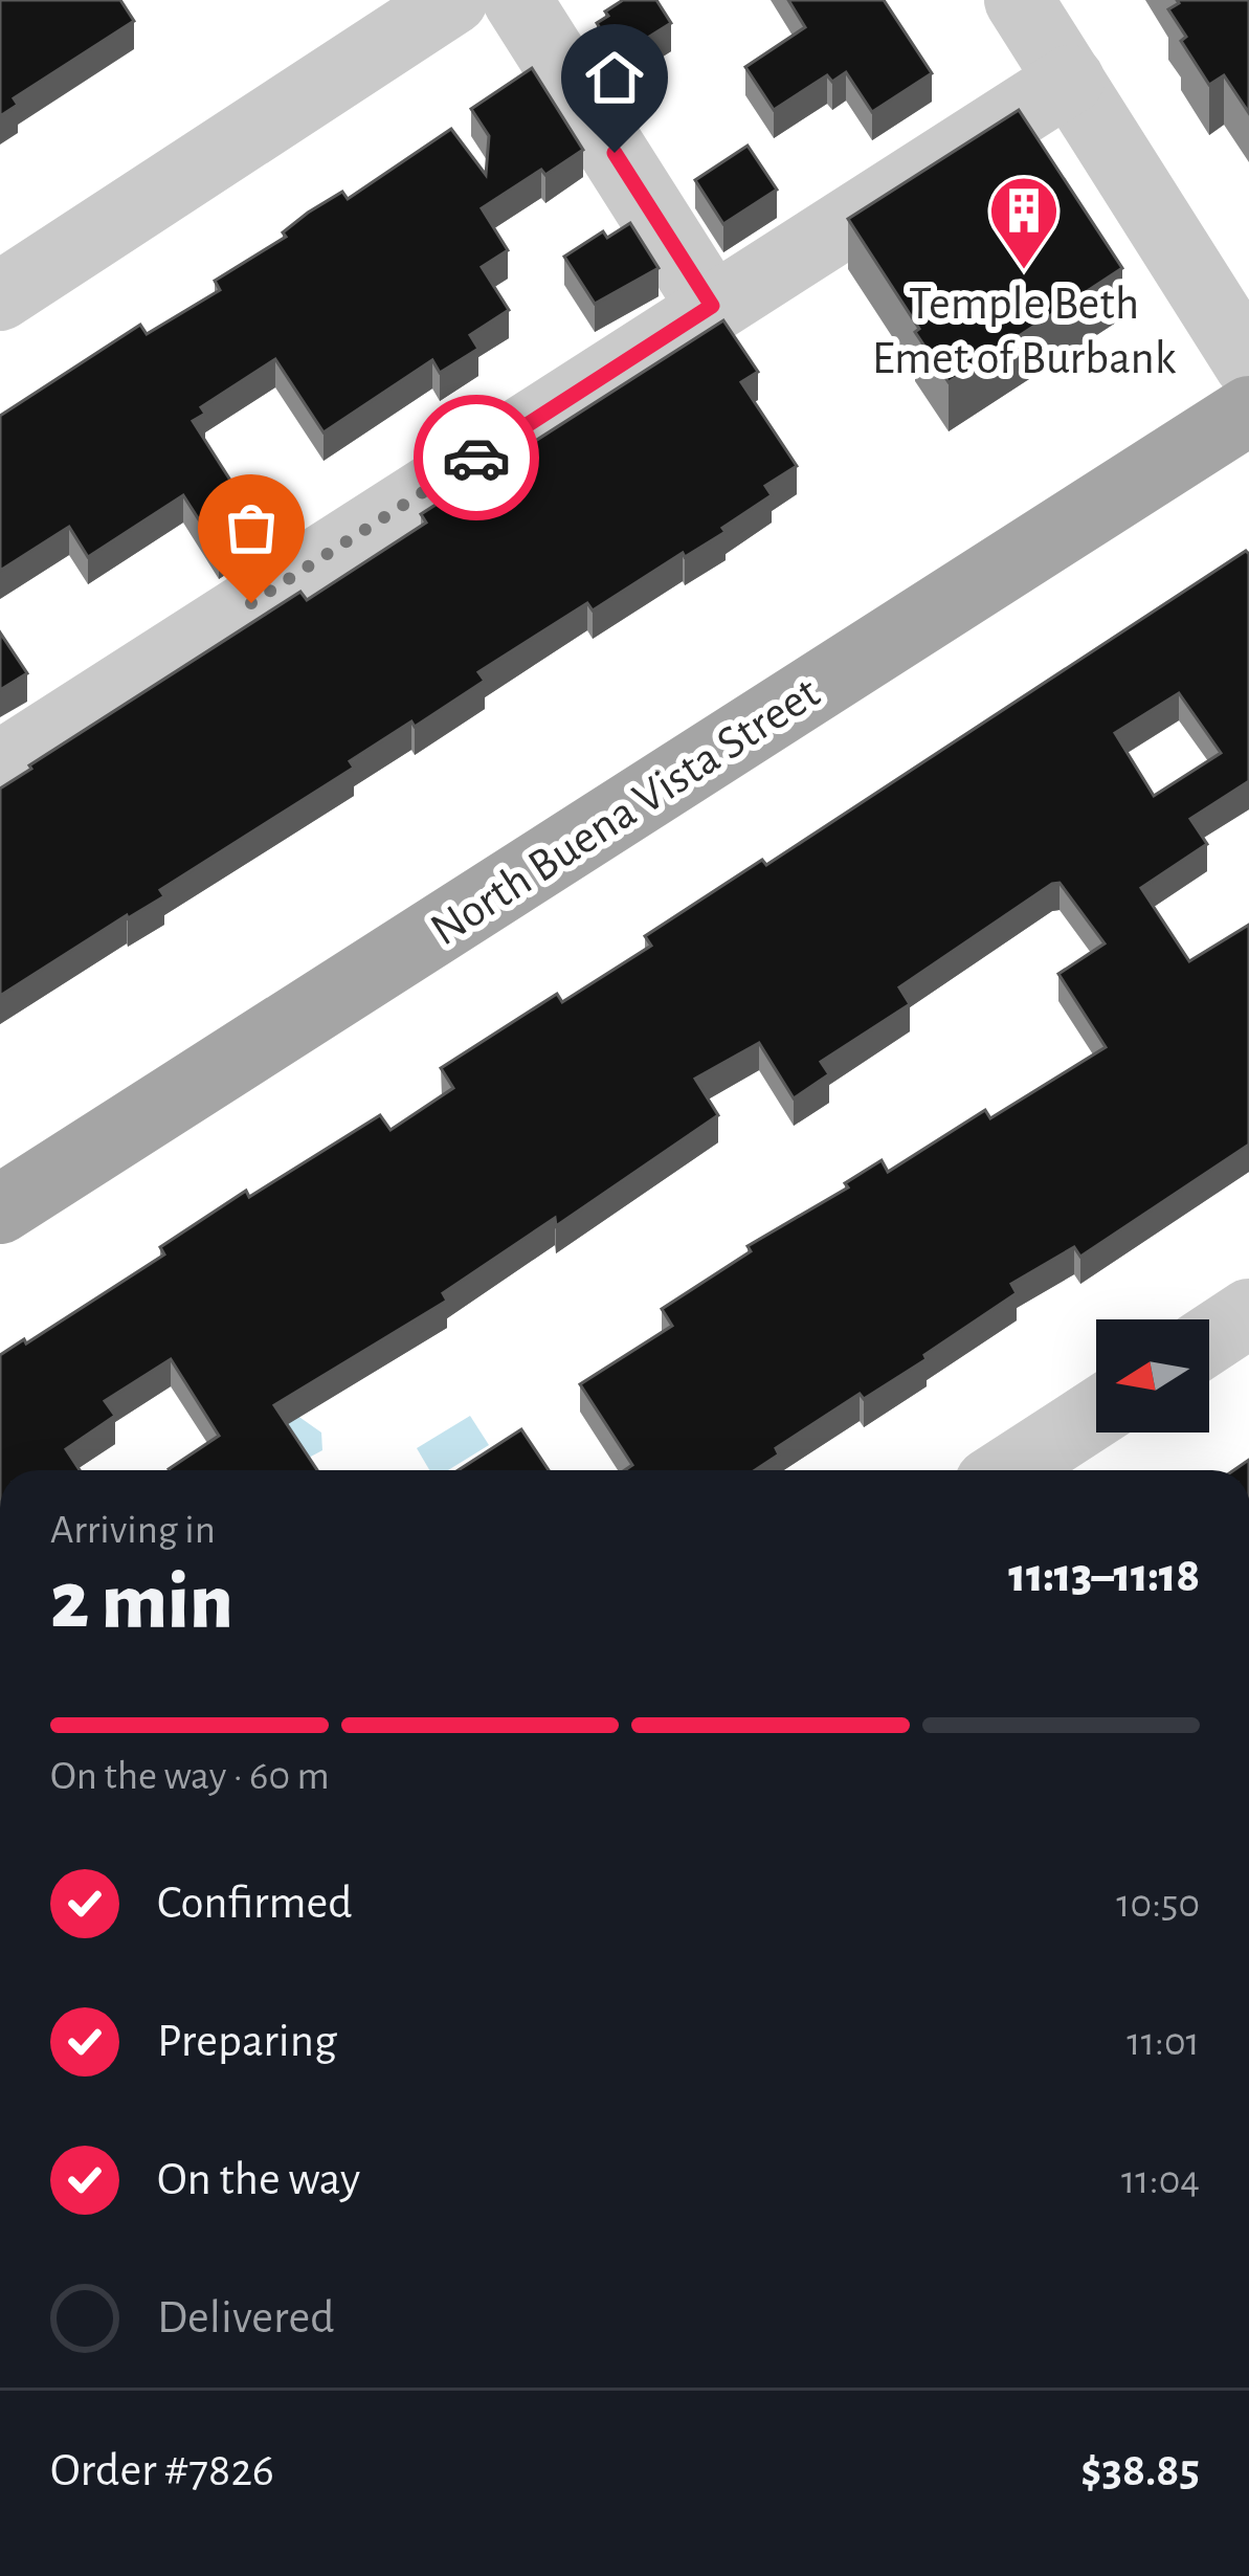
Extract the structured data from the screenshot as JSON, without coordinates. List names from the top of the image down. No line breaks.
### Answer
{"streets":{"main road":["North Buena Vista Street"]},"places":{"building":["Temple Beth Emet of Burbank"]},"north":"left","page":{"heading":["2 min","Arriving in","11:13–11:18"],"panel":["Order #7826","$38.85"],"bar":"On the way · 60 m","list":[["Confirmed","10:50"],["Preparing","11:01"],["On the way","11:04"],"Delivered"]}}
